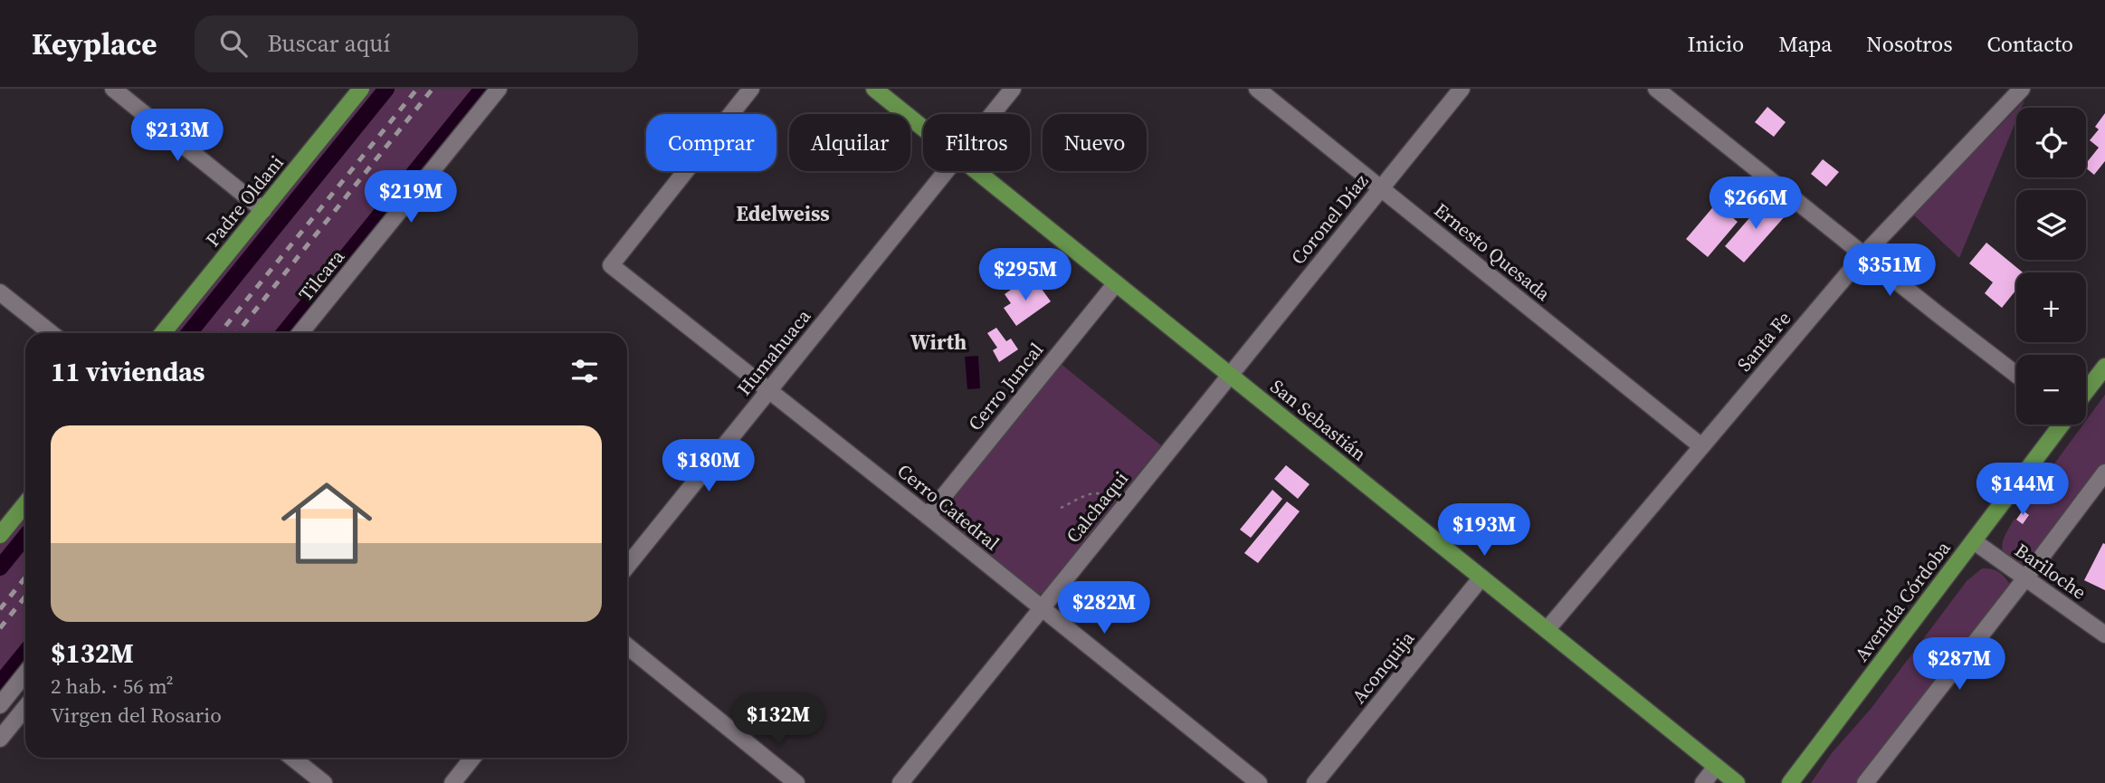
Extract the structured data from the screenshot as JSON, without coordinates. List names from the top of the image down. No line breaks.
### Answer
{"streets":{"main road":["Padre Oldani","San Sebastián","Avenida Córdoba"],"street":["Coronel Díaz","Ernesto Quesada","Tilcara","Santa Fe","Humahuaca","Cerro Juncal","Cerro Catedral","Calchaqui","Bariloche","Aconquija"]},"crossings":[["Coronel Díaz","Ernesto Quesada"],["Coronel Díaz","San Sebastián"],["Coronel Díaz","Calchaqui"],["Ernesto Quesada","Santa Fe"],["Santa Fe","San Sebastián"],["Humahuaca","Cerro Catedral"],["Cerro Juncal","San Sebastián"],["Cerro Juncal","Cerro Catedral"],["San Sebastián","Calchaqui"],["San Sebastián","Aconquija"],["Cerro Catedral","Calchaqui"],["Bariloche","Avenida Córdoba"]],"districts":["Edelweiss","Wirth"],"page":{"header":"Keyplace","search":"Buscar aquí","nav":["Inicio","Mapa","Nosotros","Contacto"],"map_buttons":["+","−"],"price":["$213M","$219M","$266M","$351M","$295M","$180M","$144M","$193M","$282M","$287M","$132M"],"chip":["Comprar","Alquilar","Filtros","Nuevo"],"heading":"11 viviendas","list":[{"name":"$132M","note":"2 hab. · 56 m² · Virgen del Rosario"}]}}
